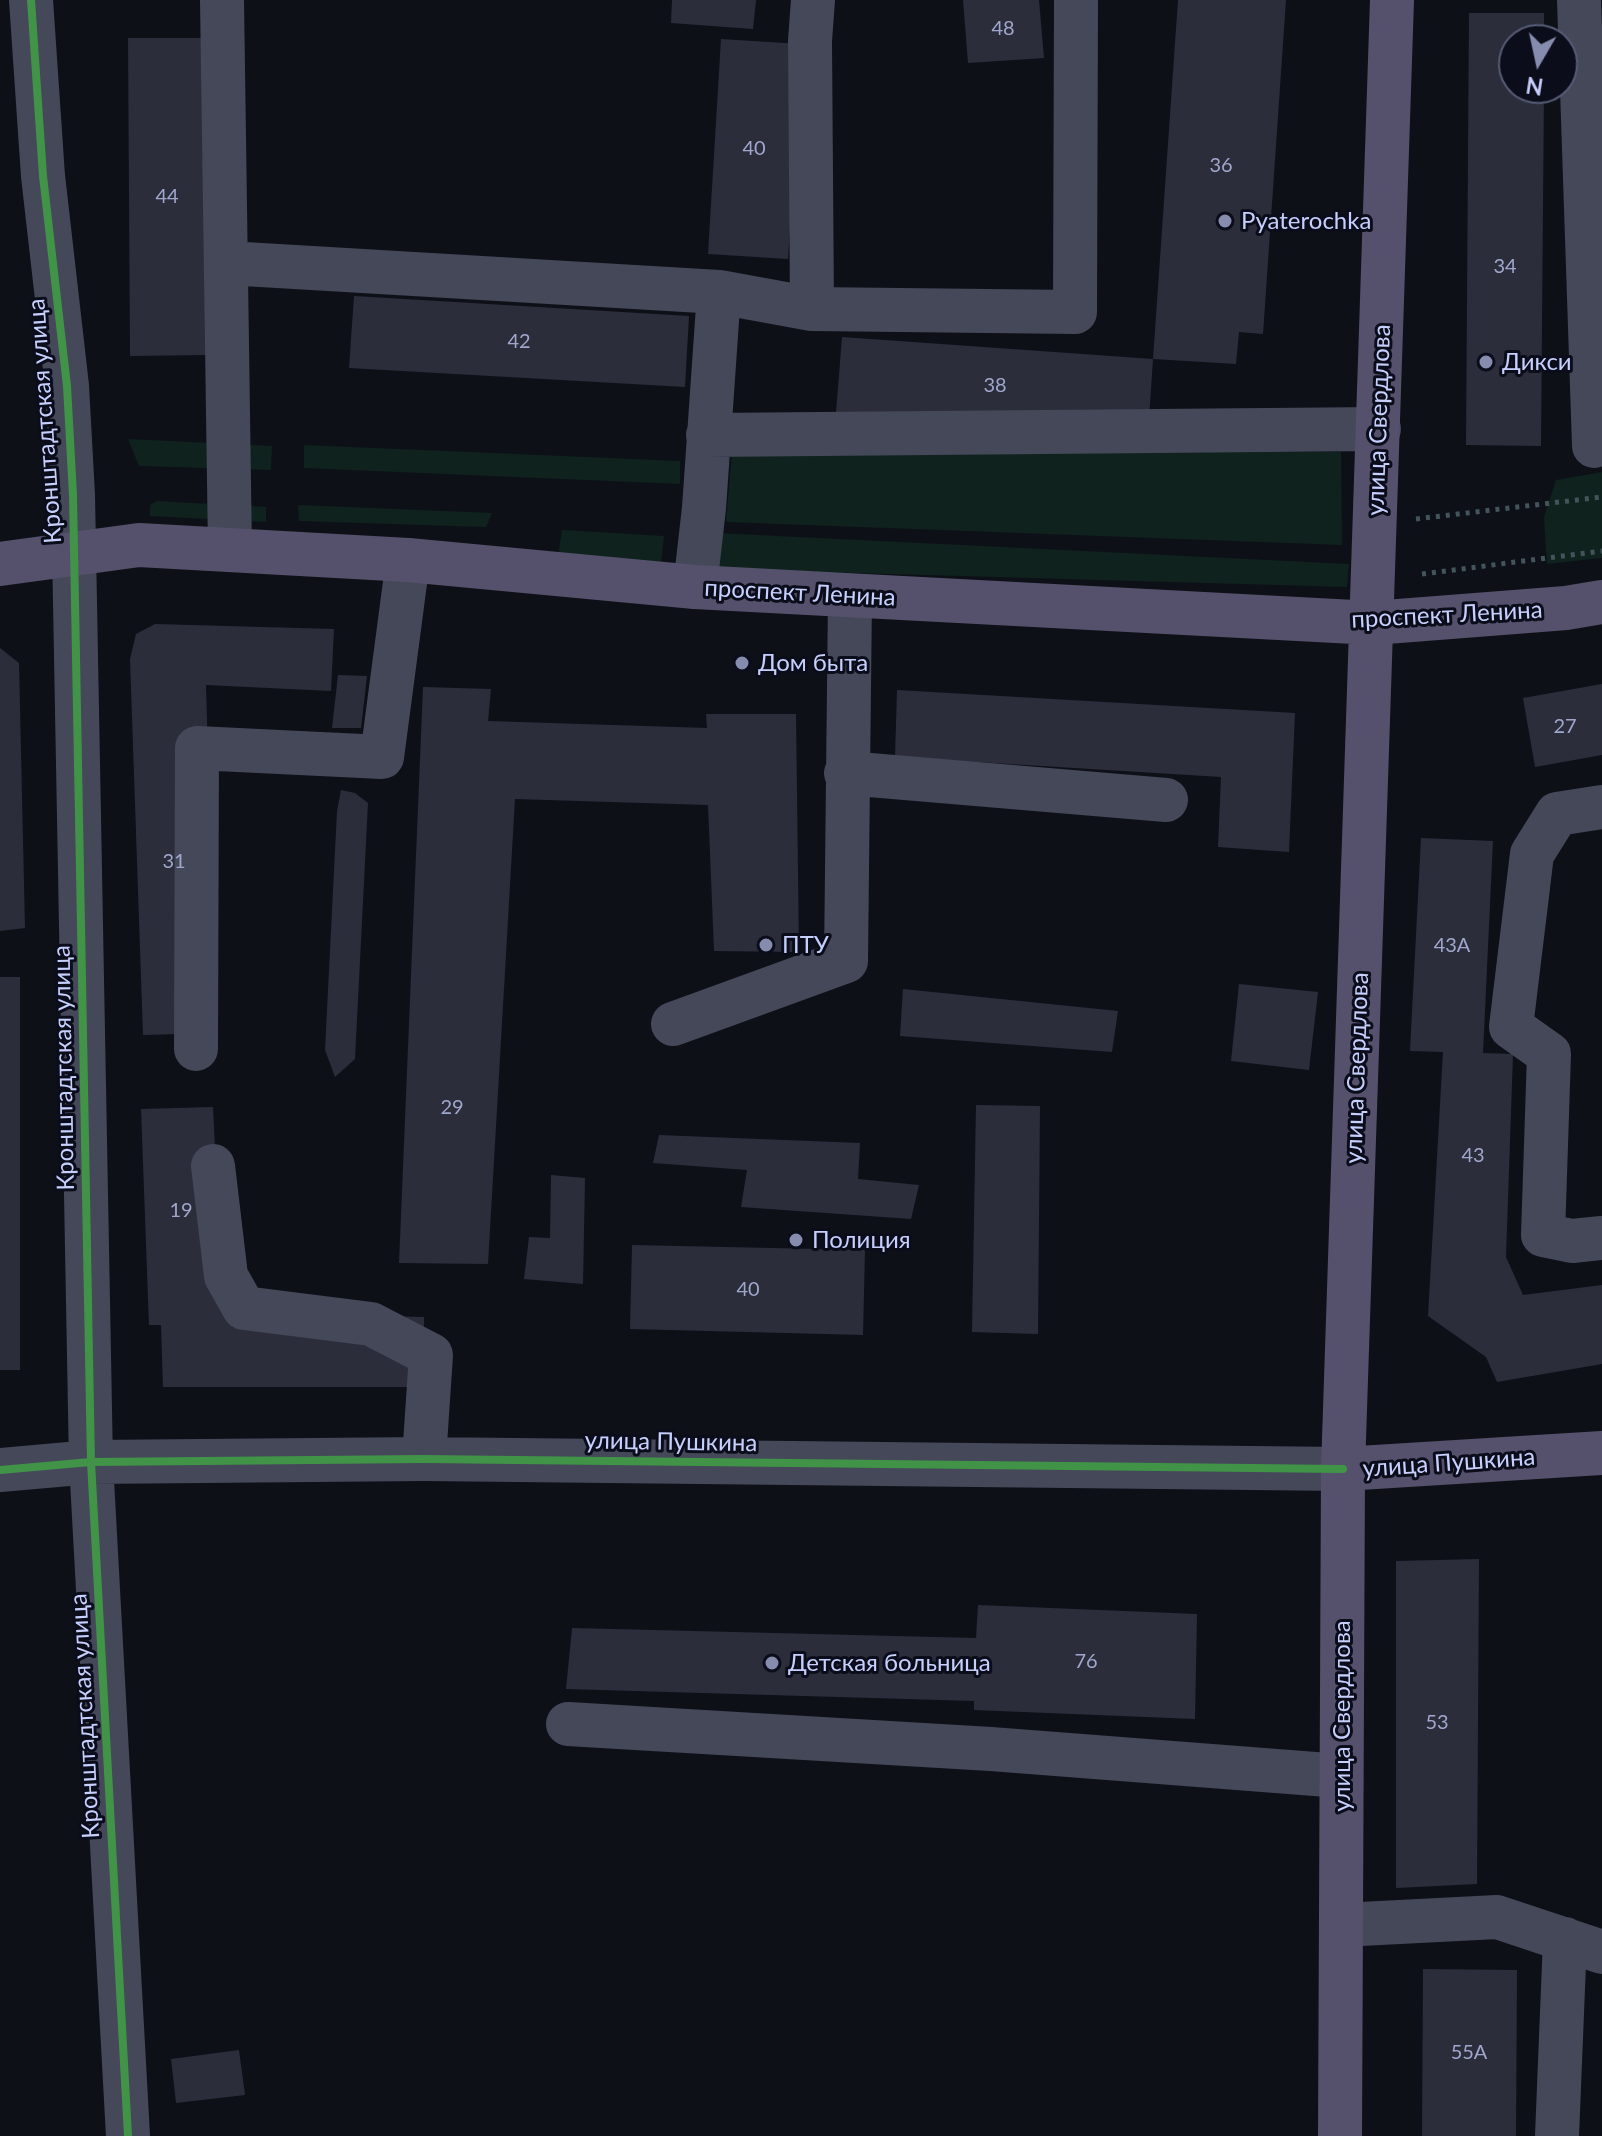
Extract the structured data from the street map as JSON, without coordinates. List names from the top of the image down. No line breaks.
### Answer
{"streets":{"main road":["улица Свердлова","проспект Ленина","улица Пушкина"],"street":["Кронштадтская улица"]},"crossings":[["улица Свердлова","проспект Ленина"],["улица Свердлова","улица Пушкина"],["Кронштадтская улица","проспект Ленина"],["Кронштадтская улица","улица Пушкина"]],"places":["Pyaterochka","Дикси","Дом быта","ПТУ","Полиция","Детская больница"],"house_numbers":["48","40","36","44","34","42","38","27","31","43А","29","43","19","40","76","53","55А"],"north":"bottom"}
